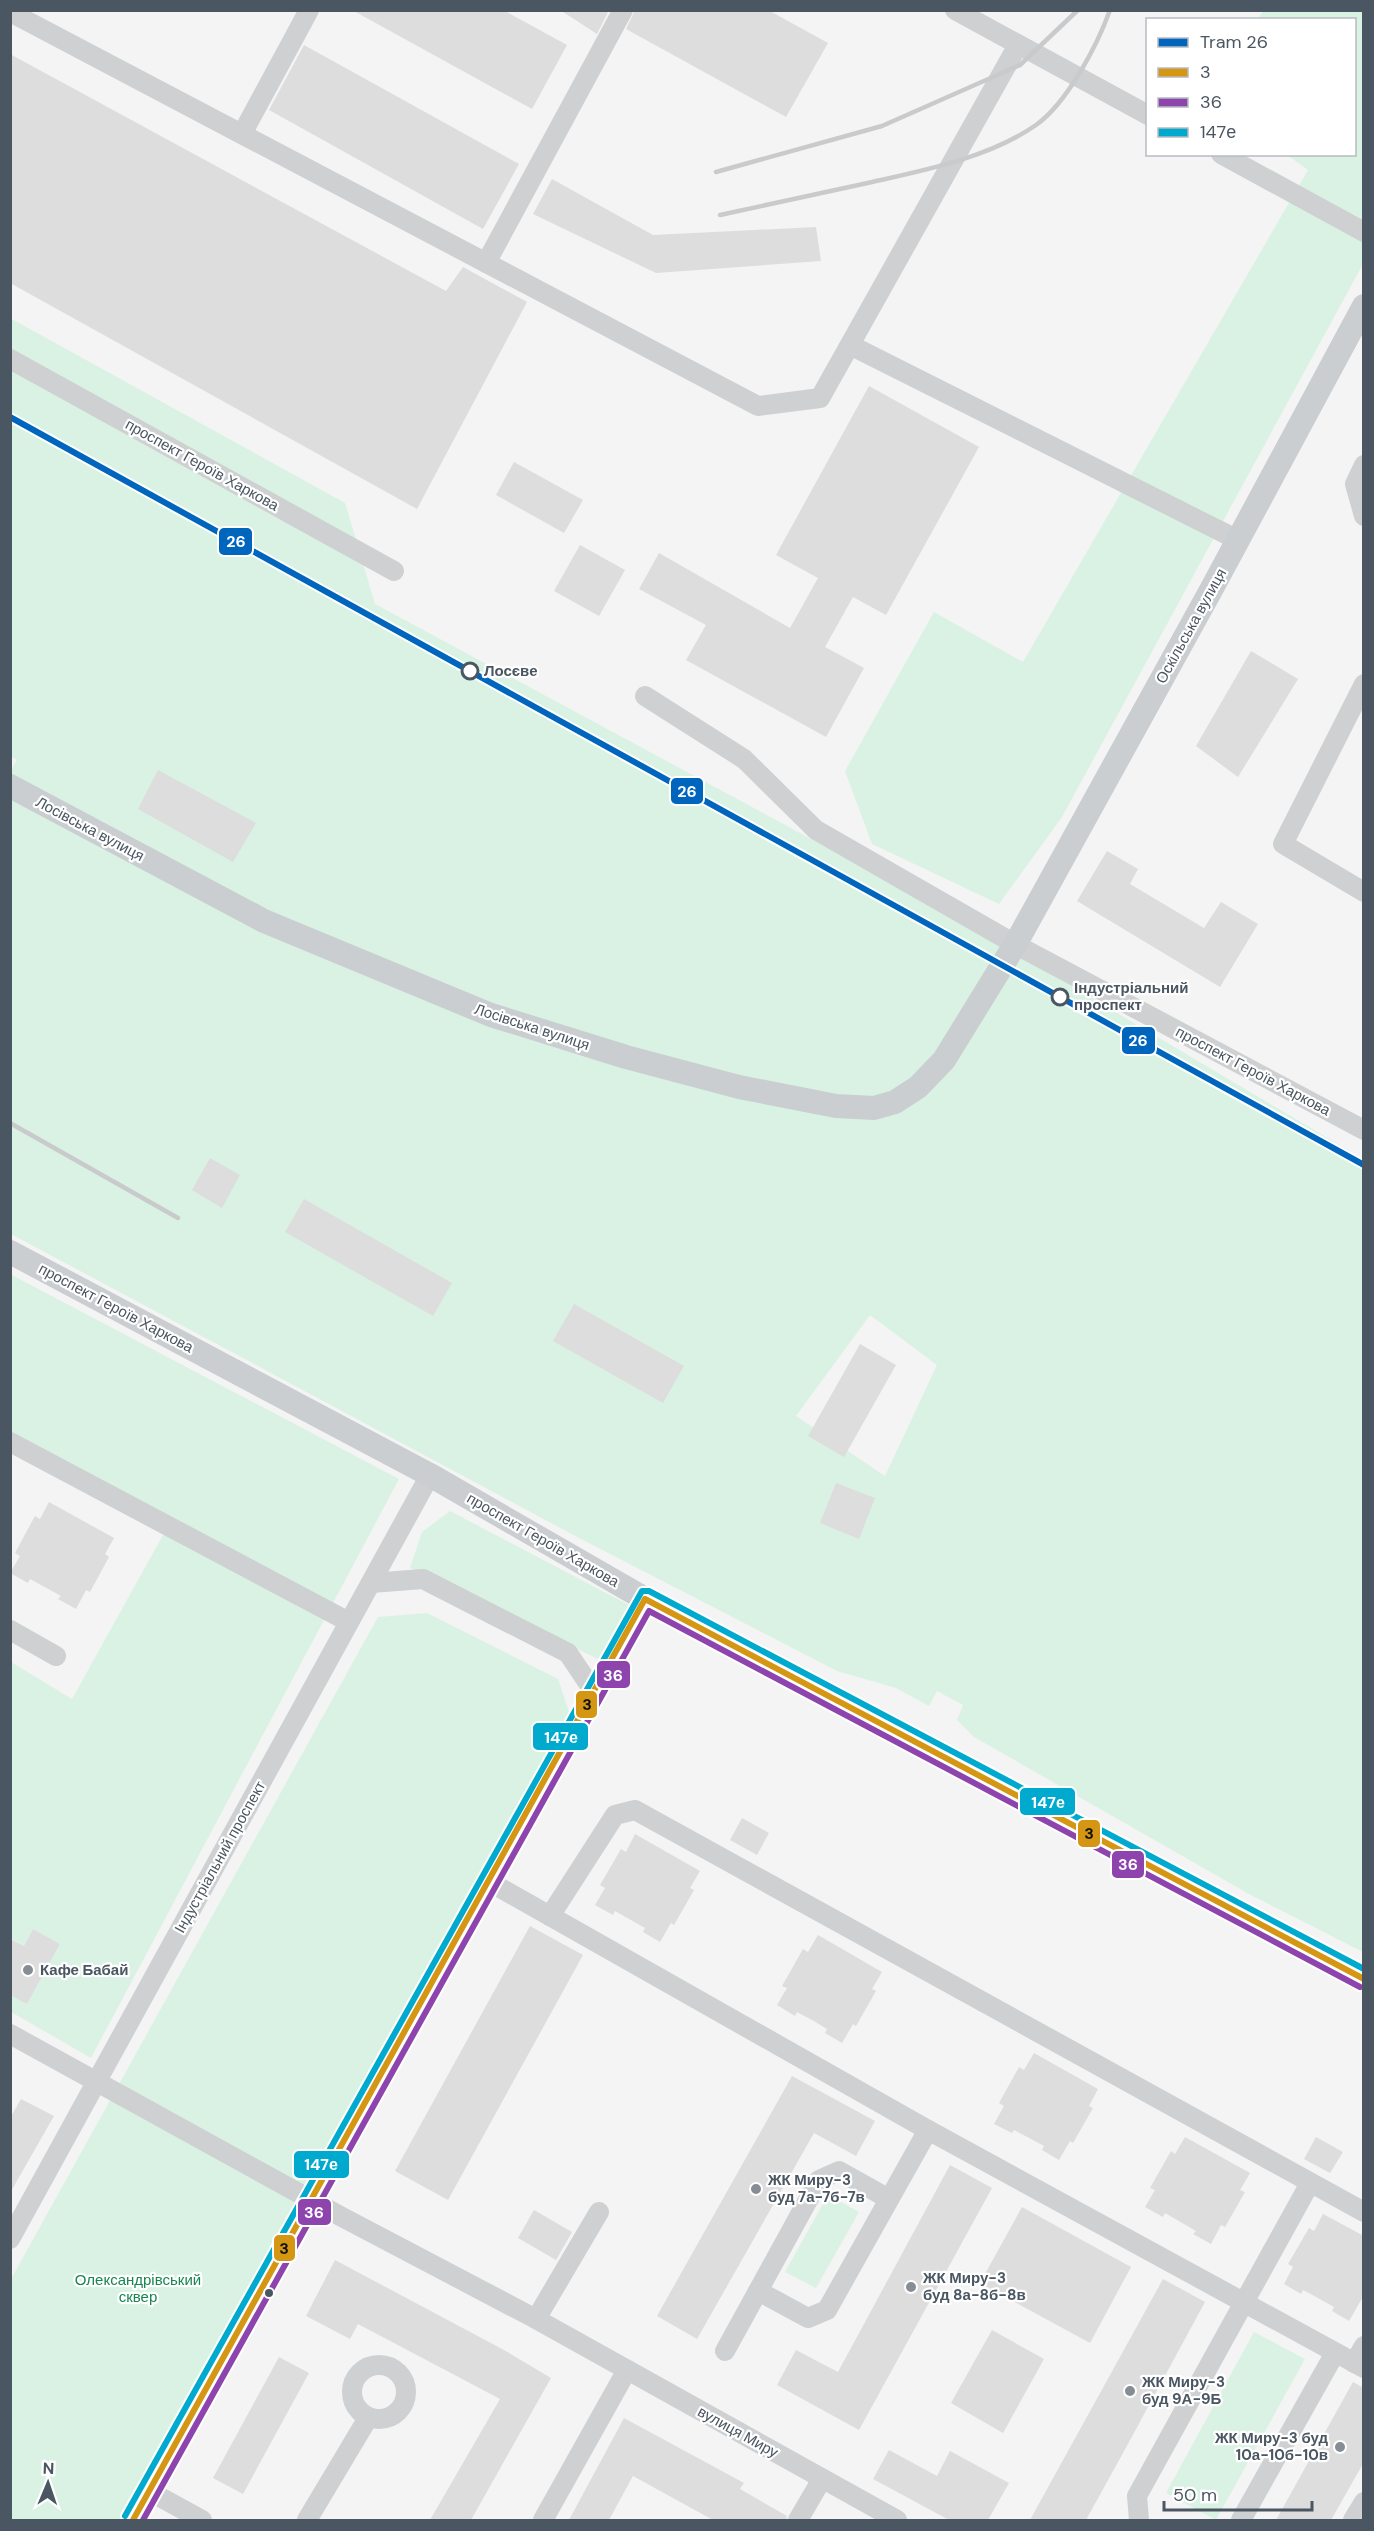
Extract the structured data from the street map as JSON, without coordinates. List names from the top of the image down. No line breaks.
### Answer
{"streets":{"main road":["проспект Героїв Харкова","Оскільська вулиця","Лосівська вулиця"],"street":["Індустріальний проспект","вулиця Миру"]},"crossings":[["проспект Героїв Харкова","Оскільська вулиця"],["проспект Героїв Харкова","Лосівська вулиця"],["проспект Героїв Харкова","Індустріальний проспект"],["Оскільська вулиця","Лосівська вулиця"],["Індустріальний проспект","вулиця Миру"]],"parks":["Олександрівський сквер"],"places":["Лосєве","Індустріальний проспект","Кафе Бабай","ЖК Миру-3 буд 7а-7б-7в","ЖК Миру-3 буд 8а-8б-8в","ЖК Миру-3 буд 9А-9Б","ЖК Миру-3 буд 10а-10б-10в"],"lines":["tram line 26","transit line 147е","transit line 3","transit line 36"],"legend":["Tram 26","3","36","147е"],"scale_bar":"50 m","north":"top"}
